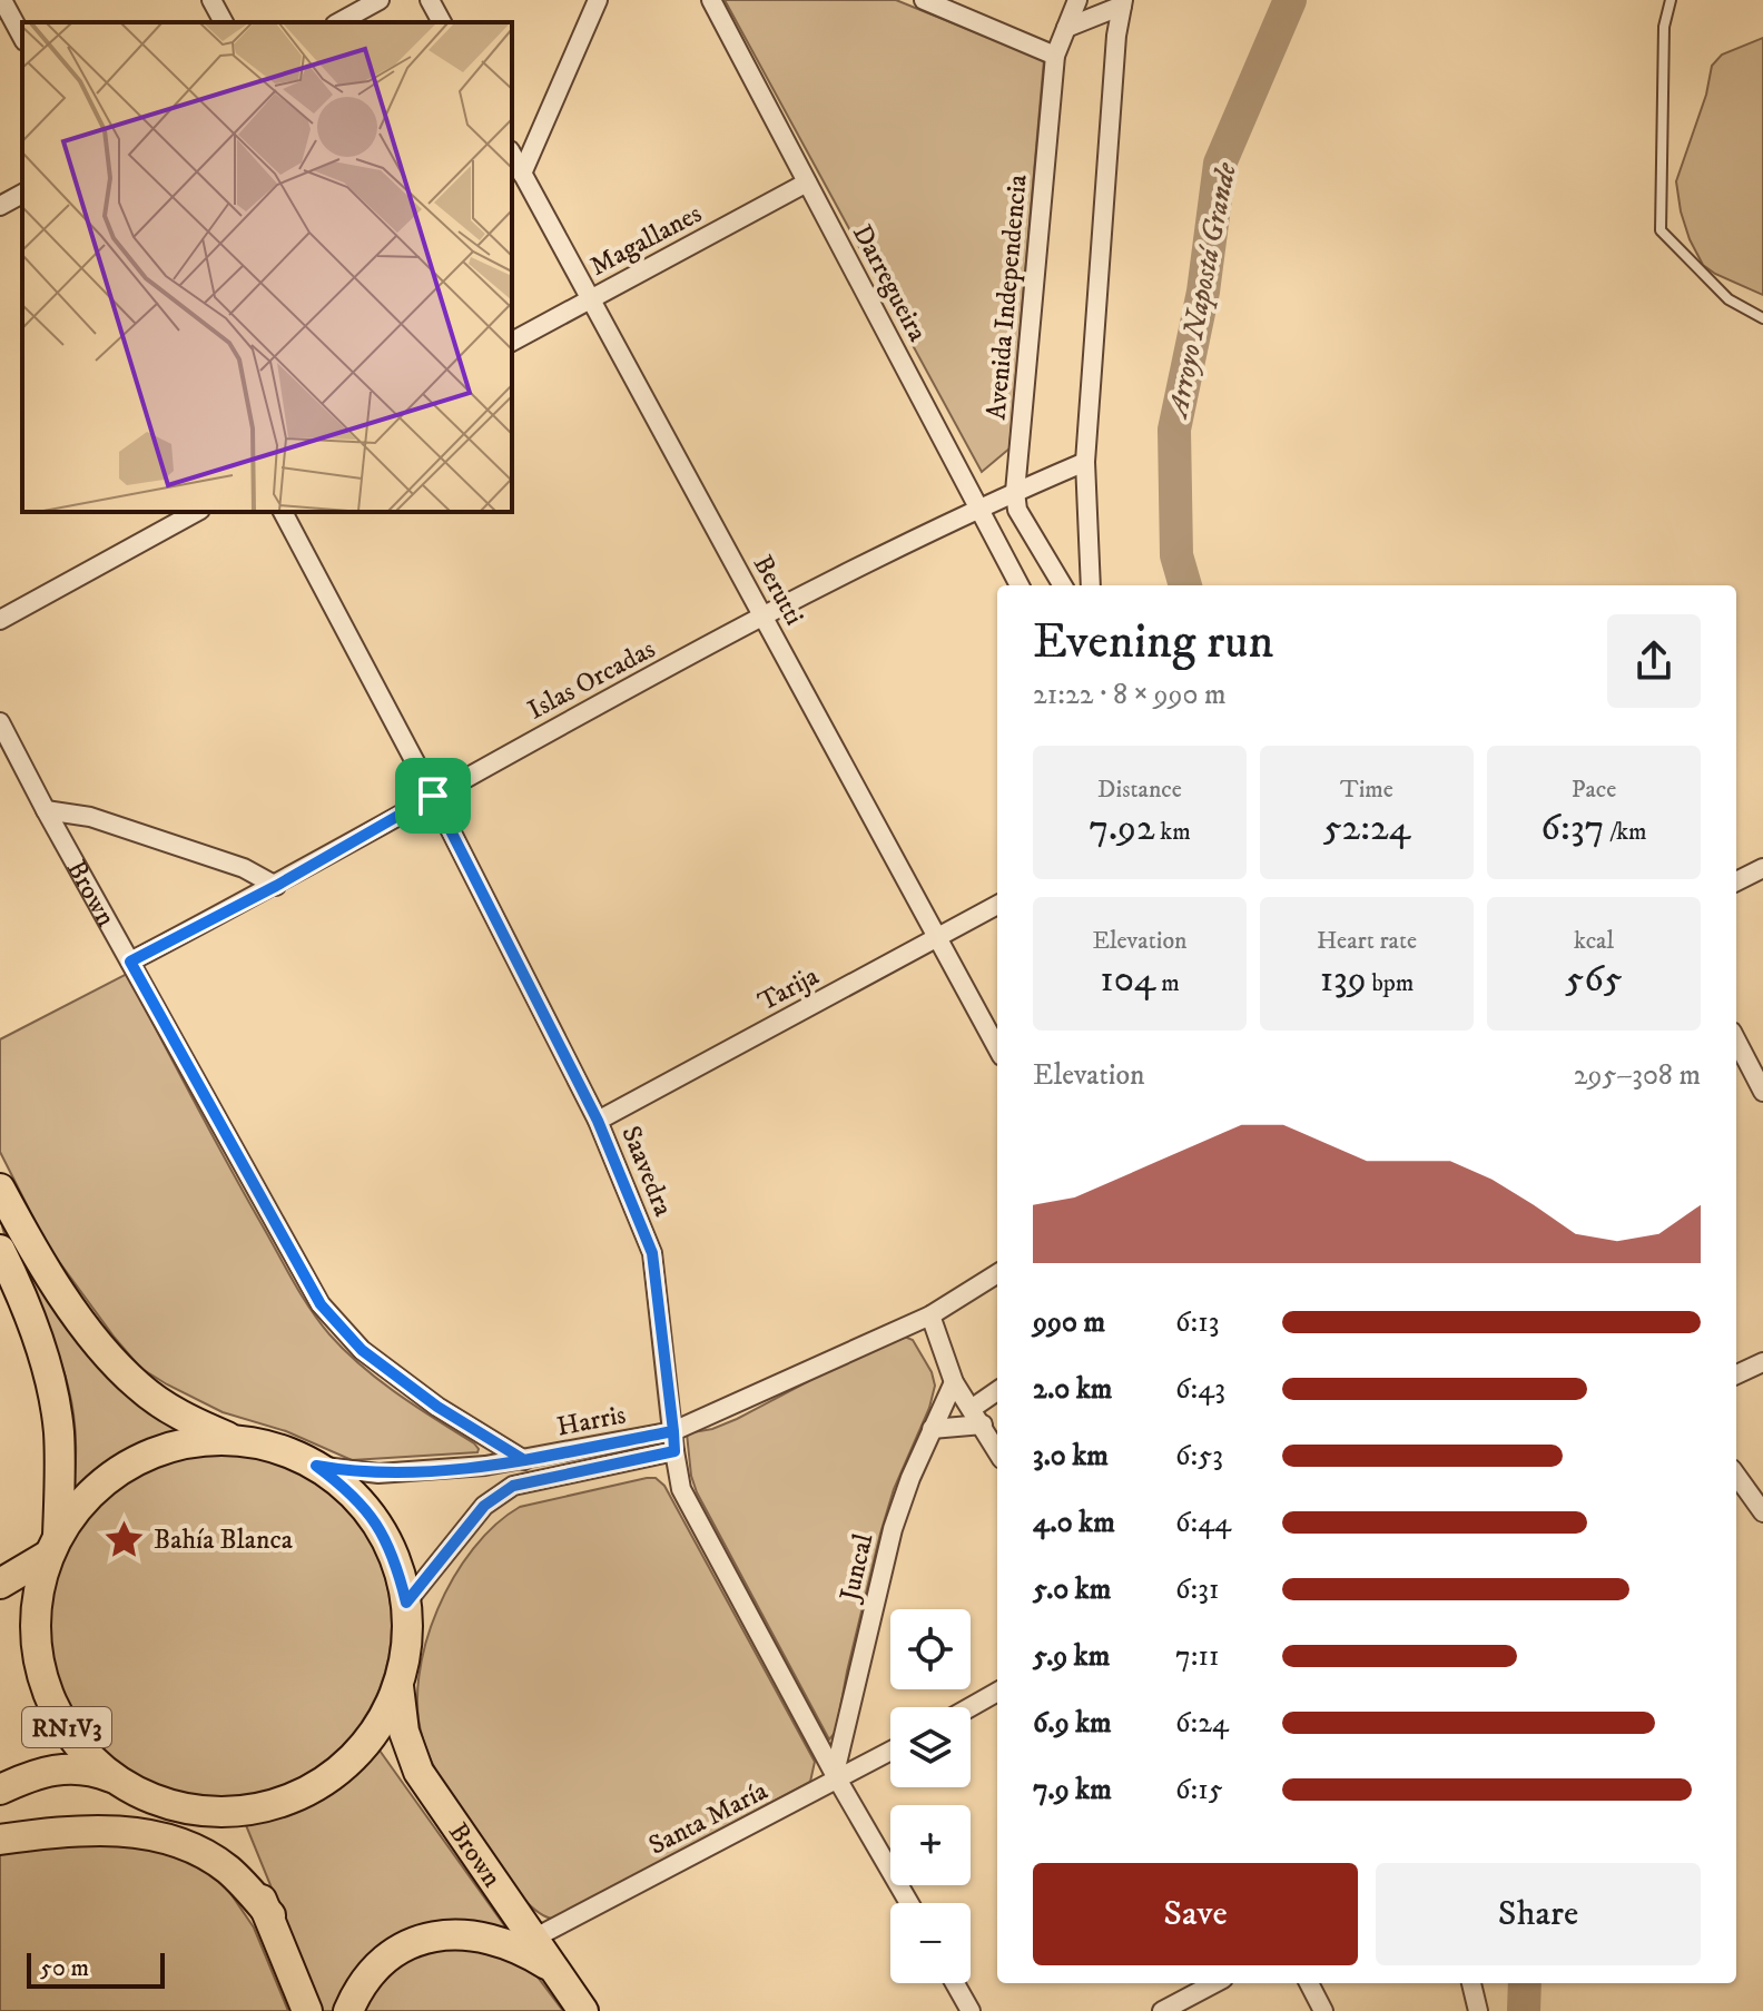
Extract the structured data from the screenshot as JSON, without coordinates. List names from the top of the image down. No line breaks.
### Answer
{"streets":{"main road":["Brown","RN1V3"],"street":["Magallanes","Darregueira","Avenida Independencia","Berutti","Islas Orcadas","Tarija","Saavedra","Harris","Juncal","Santa María"]},"crossings":[["Magallanes","Darregueira"],["Magallanes","Berutti"],["Darregueira","Islas Orcadas"],["Avenida Independencia","Islas Orcadas"],["Berutti","Islas Orcadas"],["Berutti","Tarija"],["Islas Orcadas","Brown"],["Islas Orcadas","Saavedra"],["Brown","Harris"],["Brown","RN1V3"],["Brown","Santa María"],["Tarija","Saavedra"],["Saavedra","Harris"],["Saavedra","Juncal"],["Saavedra","Santa María"],["Harris","RN1V3"],["Juncal","Santa María"]],"water":["Arroyo Napostá Grande"],"places":{"place":["Bahía Blanca"]},"scale_bar":"50 m","page":{"heading":["Evening run","21:22 · 8 × 990 m"],"stats":[["Distance","7.92 km"],["Time","52:24"],["Pace","6:37 /km"],["Elevation","104 m"],["Heart rate","139 bpm"],["kcal","565"]],"chart":["Elevation","295–308 m"],"list":[{"name":"990 m","note":"6:13"},{"name":"2.0 km","note":"6:43"},{"name":"3.0 km","note":"6:53"},{"name":"4.0 km","note":"6:44"},{"name":"5.0 km","note":"6:31"},{"name":"5.9 km","note":"7:11"},{"name":"6.9 km","note":"6:24"},{"name":"7.9 km","note":"6:15"}],"map_buttons":["+","−"],"buttons":["Save","Share"],"scale":"50 m"}}
